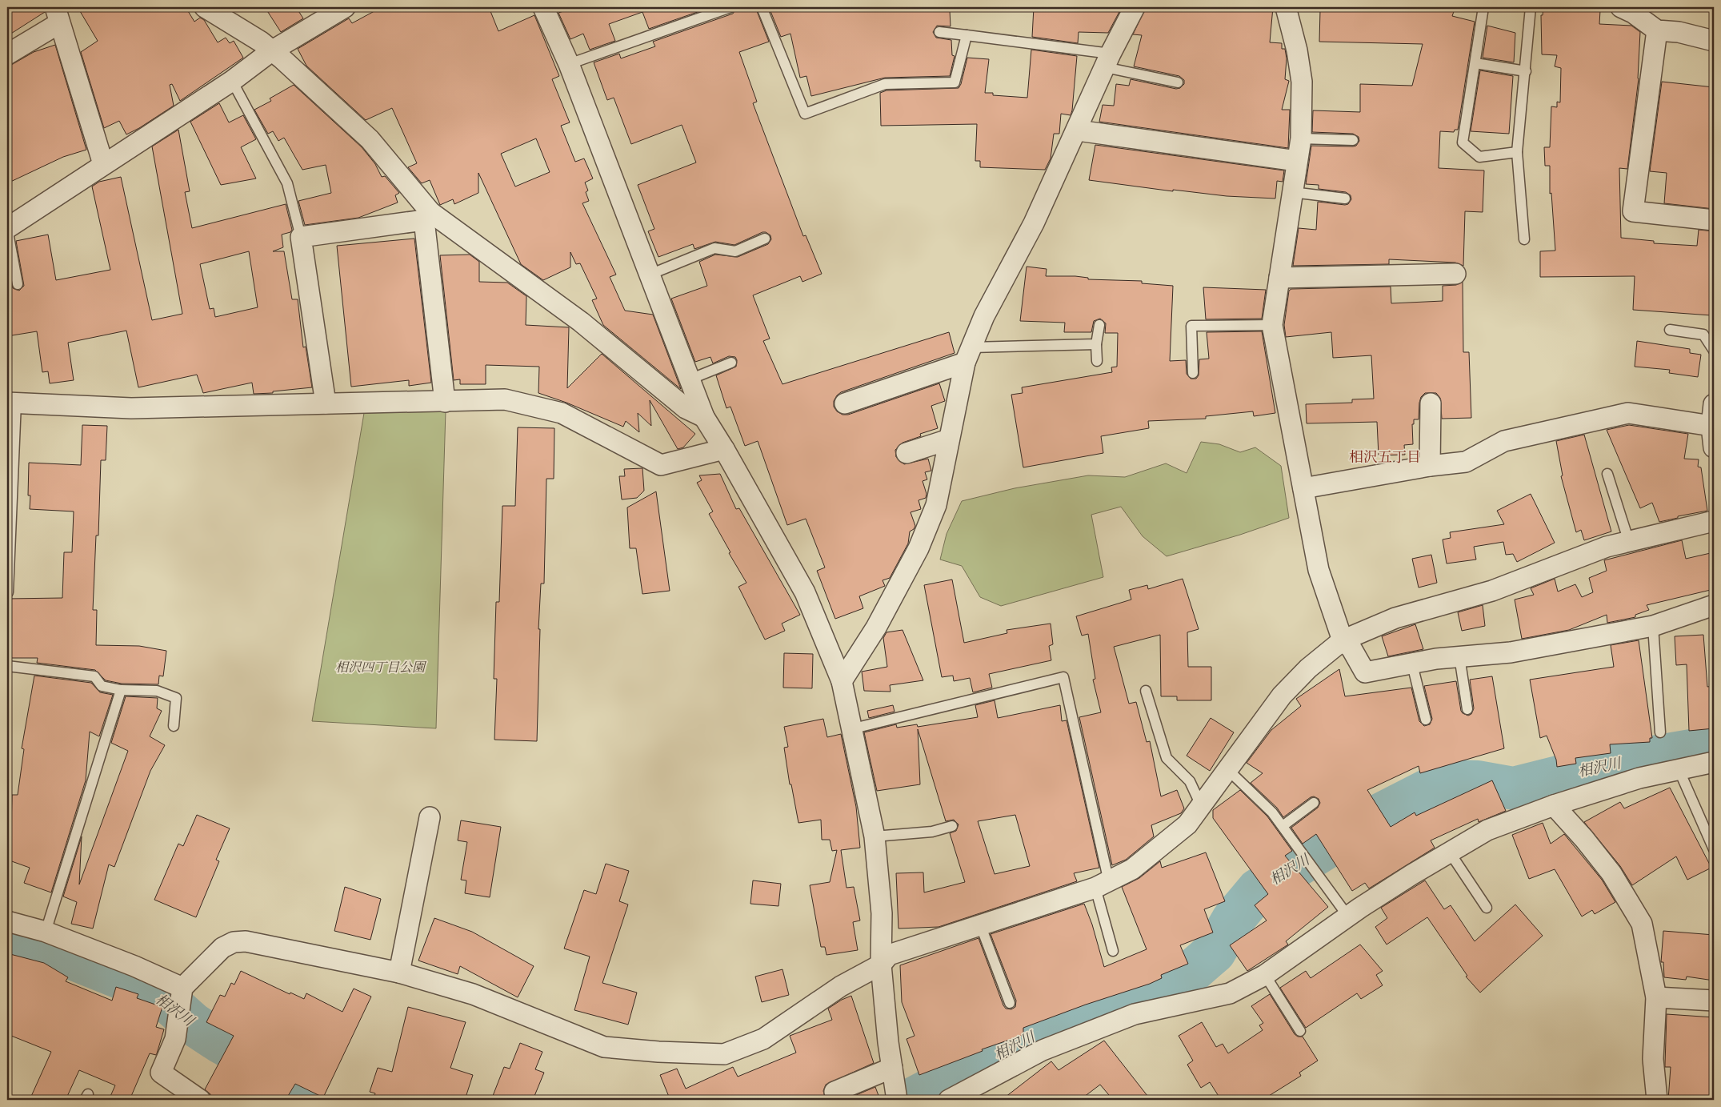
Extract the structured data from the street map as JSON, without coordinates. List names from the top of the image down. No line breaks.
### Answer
{"districts":["相沢五丁目"],"water":["相沢川"],"parks":["相沢四丁目公園"]}
